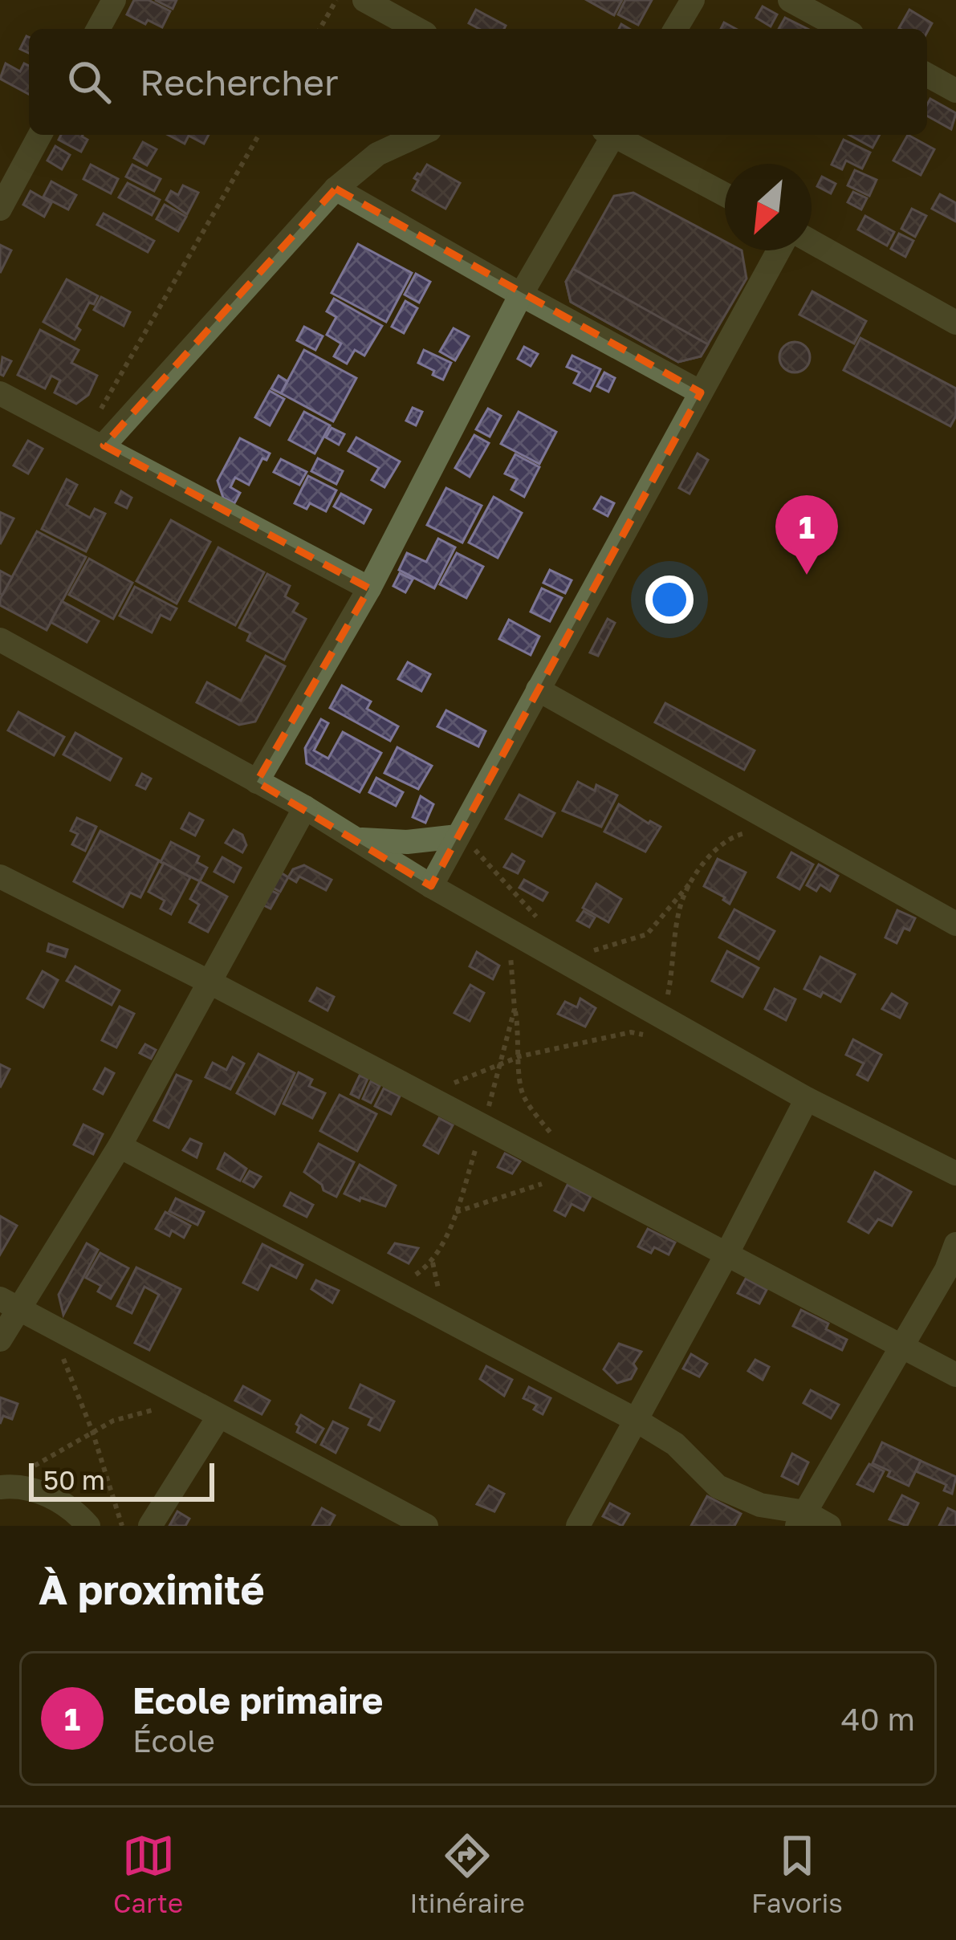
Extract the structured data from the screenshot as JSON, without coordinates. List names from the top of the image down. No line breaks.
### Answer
{"scale_bar":"50 m","north":"bottom left","page":{"search":"Rechercher","pins":"1","scale":"50 m","heading":"À proximité","list":[{"mark":"1","name":"Ecole primaire","note":"École","value":"40 m"}],"nav":["Carte","Itinéraire","Favoris"]}}
